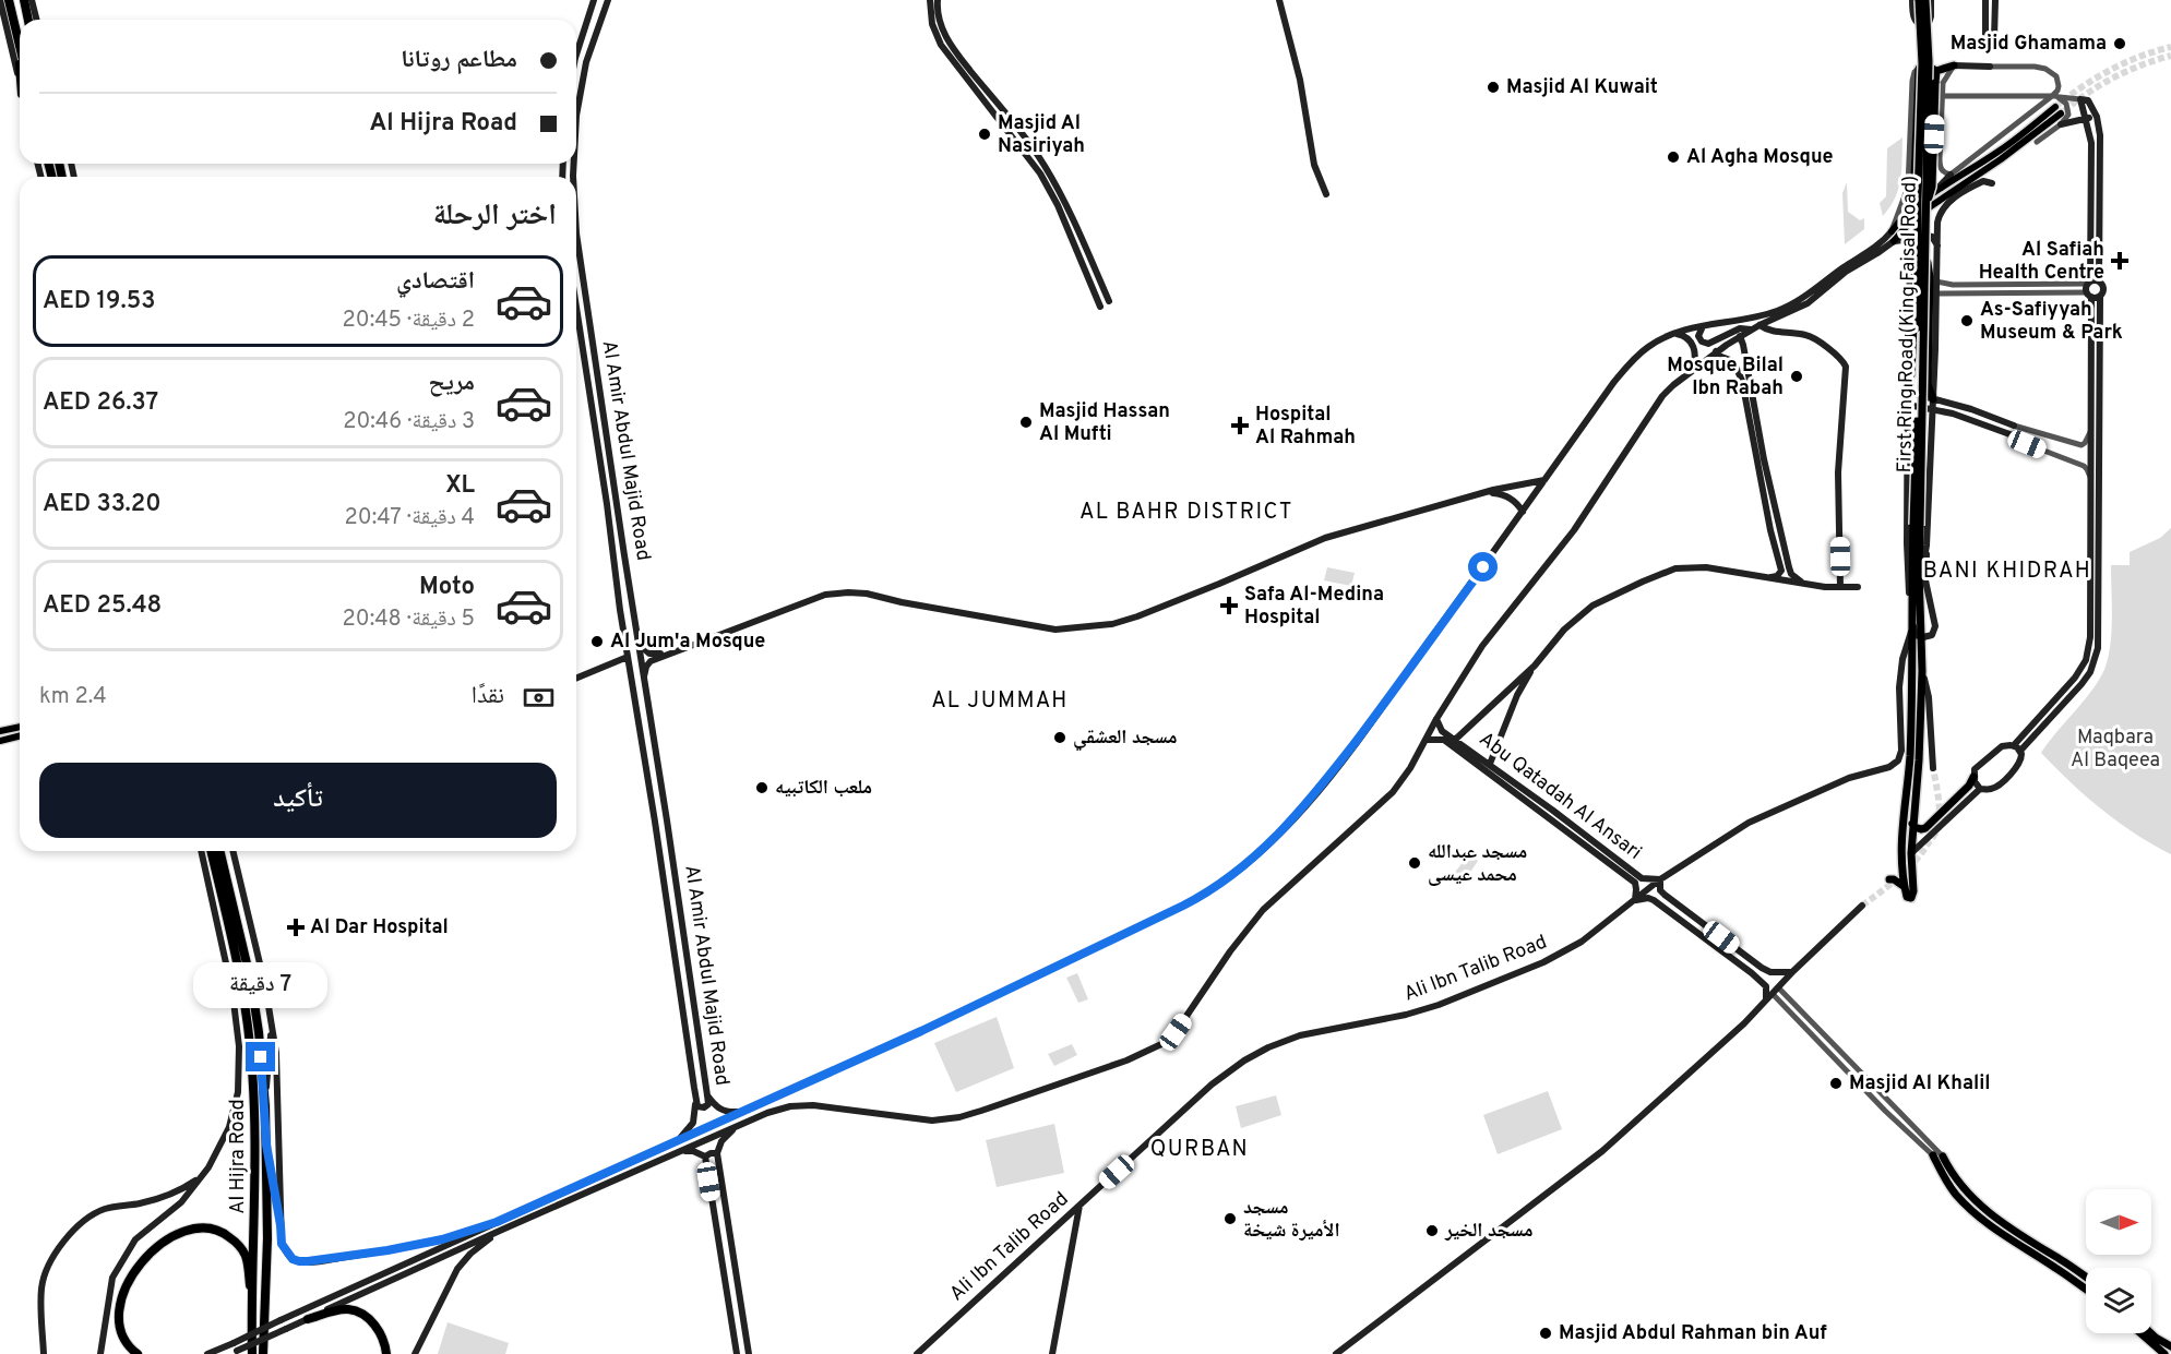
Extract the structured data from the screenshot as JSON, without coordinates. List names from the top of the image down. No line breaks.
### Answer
{"streets":{"highway":["First Ring Road (King Faisal Road)","Al Hijra Road"],"main road":["Al Amir Abdul Majid Road","Abu Qatadah Al Ansari","Ali Ibn Talib Road"]},"crossings":[["Abu Qatadah Al Ansari","Ali Ibn Talib Road"]],"districts":["AL BAHR DISTRICT","BANI KHIDRAH","AL JUMMAH","QURBAN"],"parks":["Maqbara Al Baqeea"],"places":{"other":["Masjid Ghamama","Masjid Al Kuwait","Masjid Al Nasiriyah","Al Agha Mosque","As-Safiyyah Museum & Park","Mosque Bilal Ibn Rabah","Masjid Hassan Al Mufti","Al Jum'a Mosque","مسجد العشقي","ملعب الكاتبيه","مسجد عبدالله محمد عيسى","Masjid Al Khalil","مسجد الأميرة شيخة","مسجد الخير","Masjid Abdul Rahman bin Auf"],"health":["Al Safiah Health Centre","Hospital Al Rahmah","Safa Al-Medina Hospital","Al Dar Hospital"]},"north":"right","page":{"banner":["مطاعم روتانا","Al Hijra Road"],"heading":"اختر الرحلة","list":[{"name":"اقتصادي","note":"2 دقيقة · 20:45","value":"AED 19.53"},{"name":"مريح","note":"3 دقيقة · 20:46","value":"AED 26.37"},{"name":"XL","note":"4 دقيقة · 20:47","value":"AED 33.20"},{"name":"Moto","note":"5 دقيقة · 20:48","value":"AED 25.48"}],"pay":["نقدًا","2.4 km"],"buttons":"تأكيد","bubble":"7 دقيقة"}}
